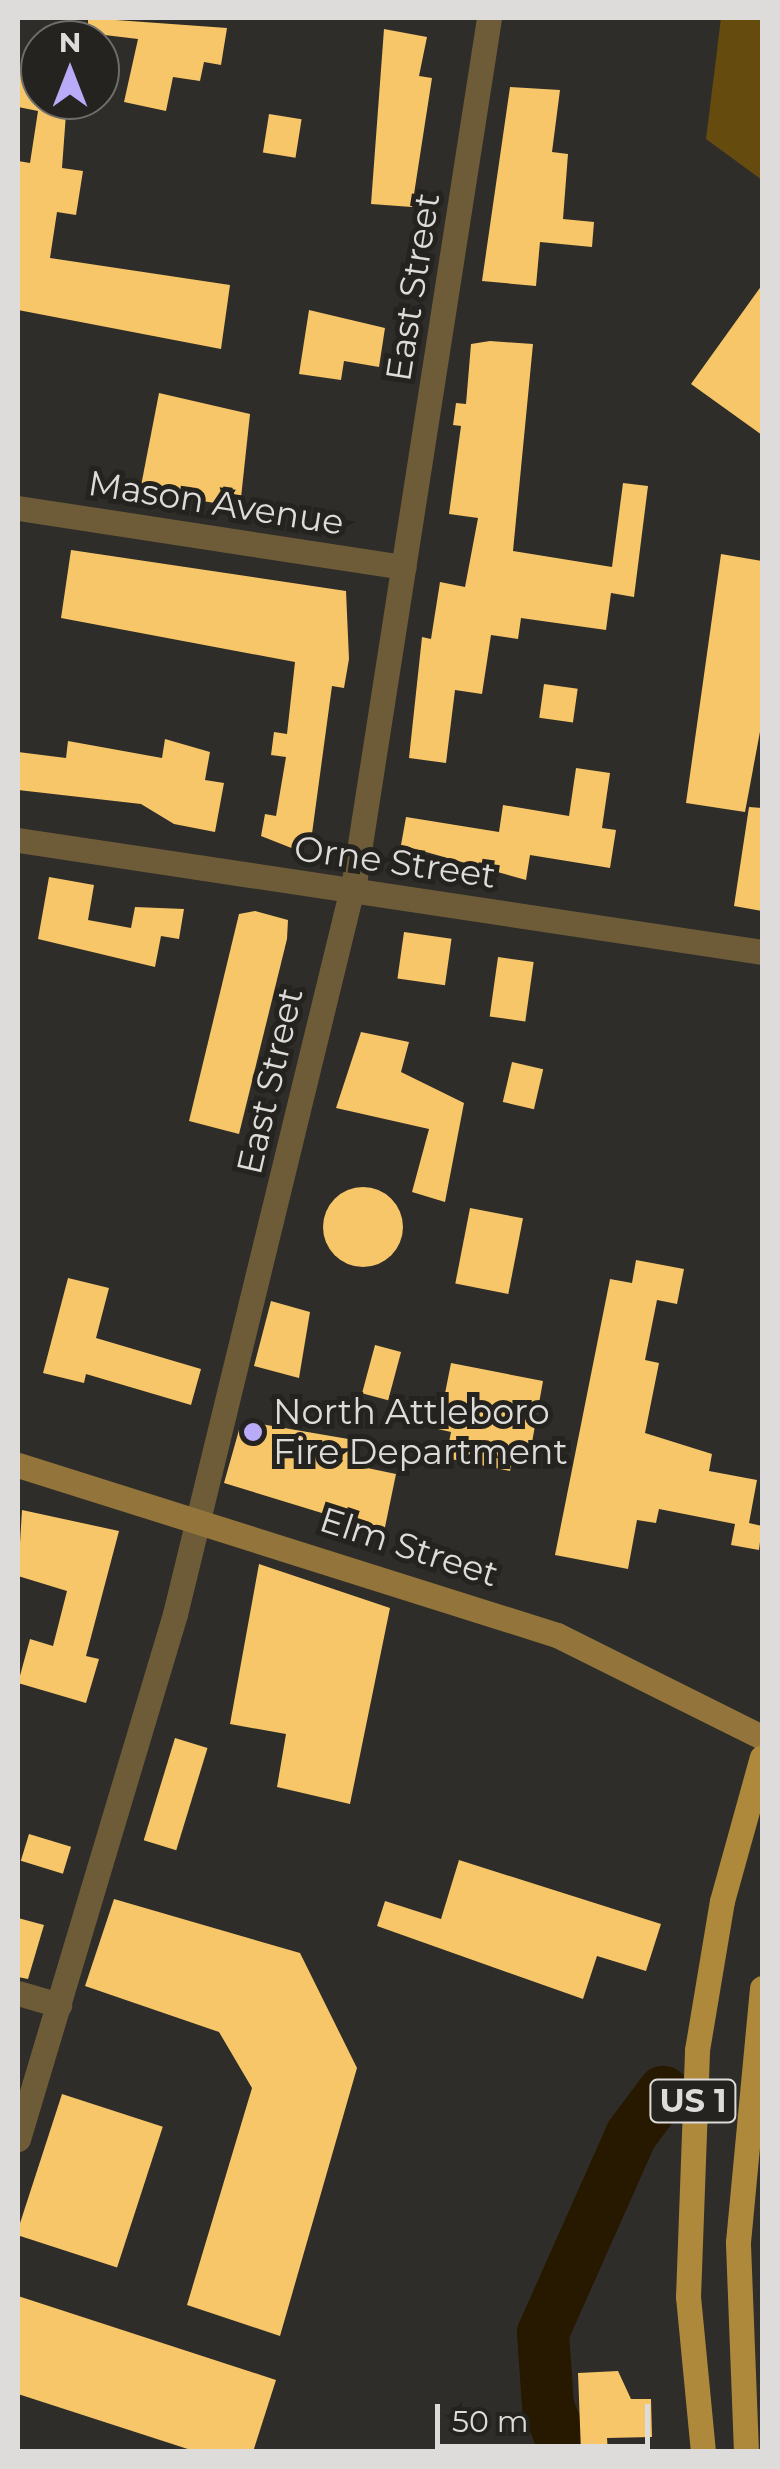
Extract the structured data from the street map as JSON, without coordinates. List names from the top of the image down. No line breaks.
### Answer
{"streets":{"main road":["Elm Street","US 1"],"street":["East Street","Mason Avenue","Orne Street"]},"crossings":[["East Street","Mason Avenue"],["East Street","Orne Street"],["East Street","Elm Street"]],"places":["North Attleboro Fire Department"],"scale_bar":"50 m","north":"top"}
